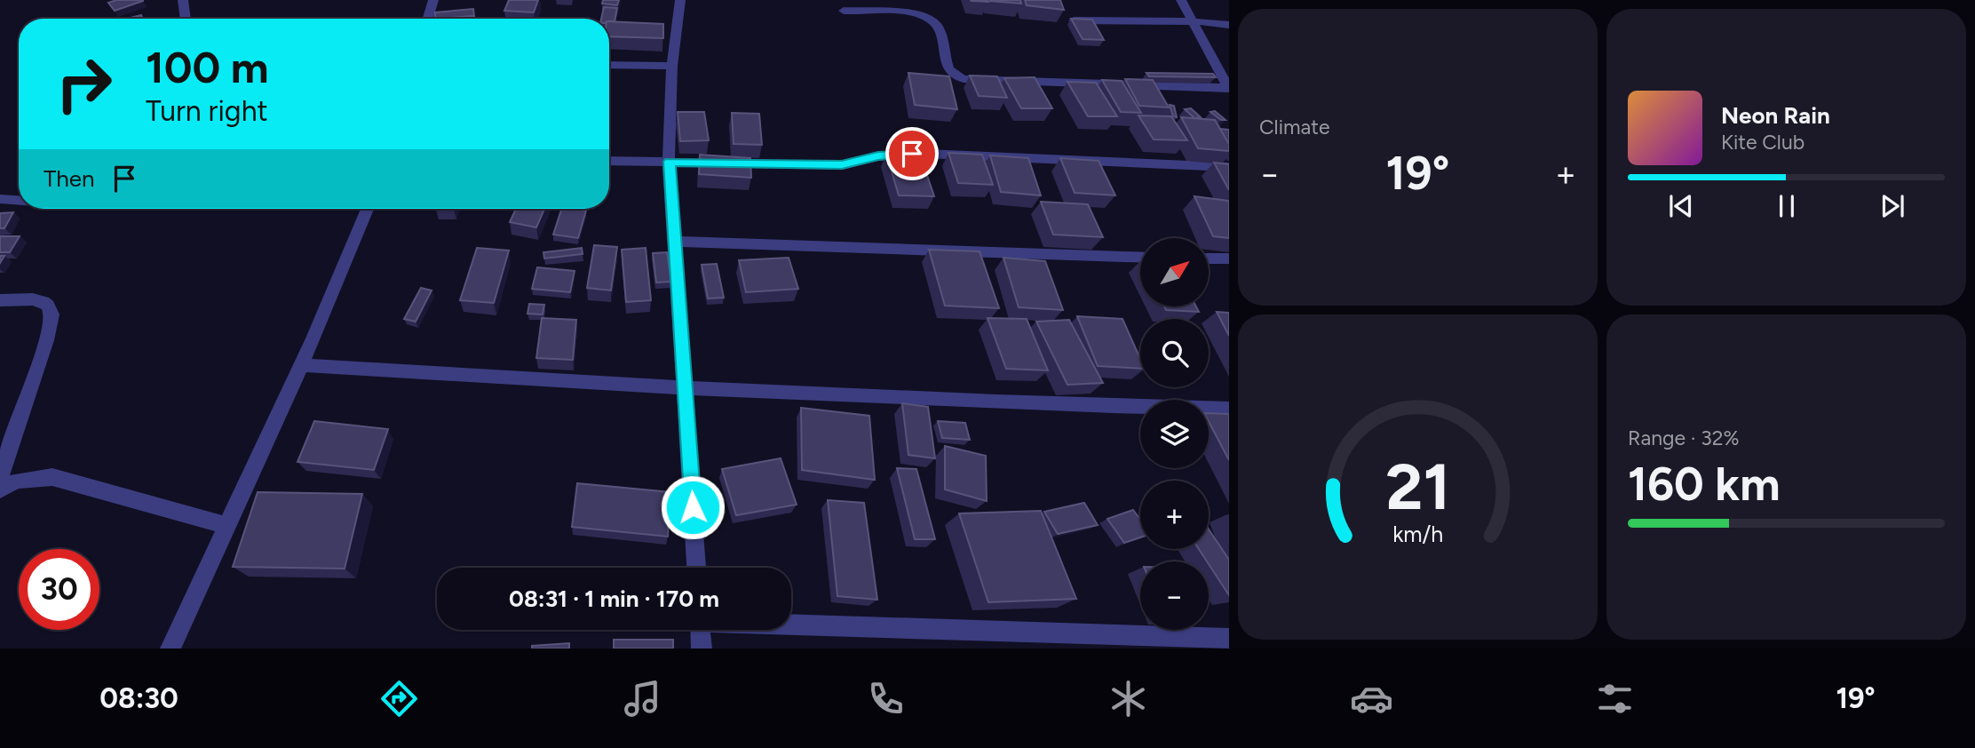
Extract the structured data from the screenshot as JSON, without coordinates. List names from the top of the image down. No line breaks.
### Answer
{"north":"top right","page":{"tile":["Climate",["Range · 32%","160 km"]],"turn":["100 m","Turn right"],"song":["Neon Rain","Kite Club"],"heat":["−","19°","+"],"then":"Then","map_buttons":["+","−"],"limit":"30","trip":"08:31 · 1 min · 170 m","tabs":["08:30","19°"],"gauge":["21","km/h"]}}
